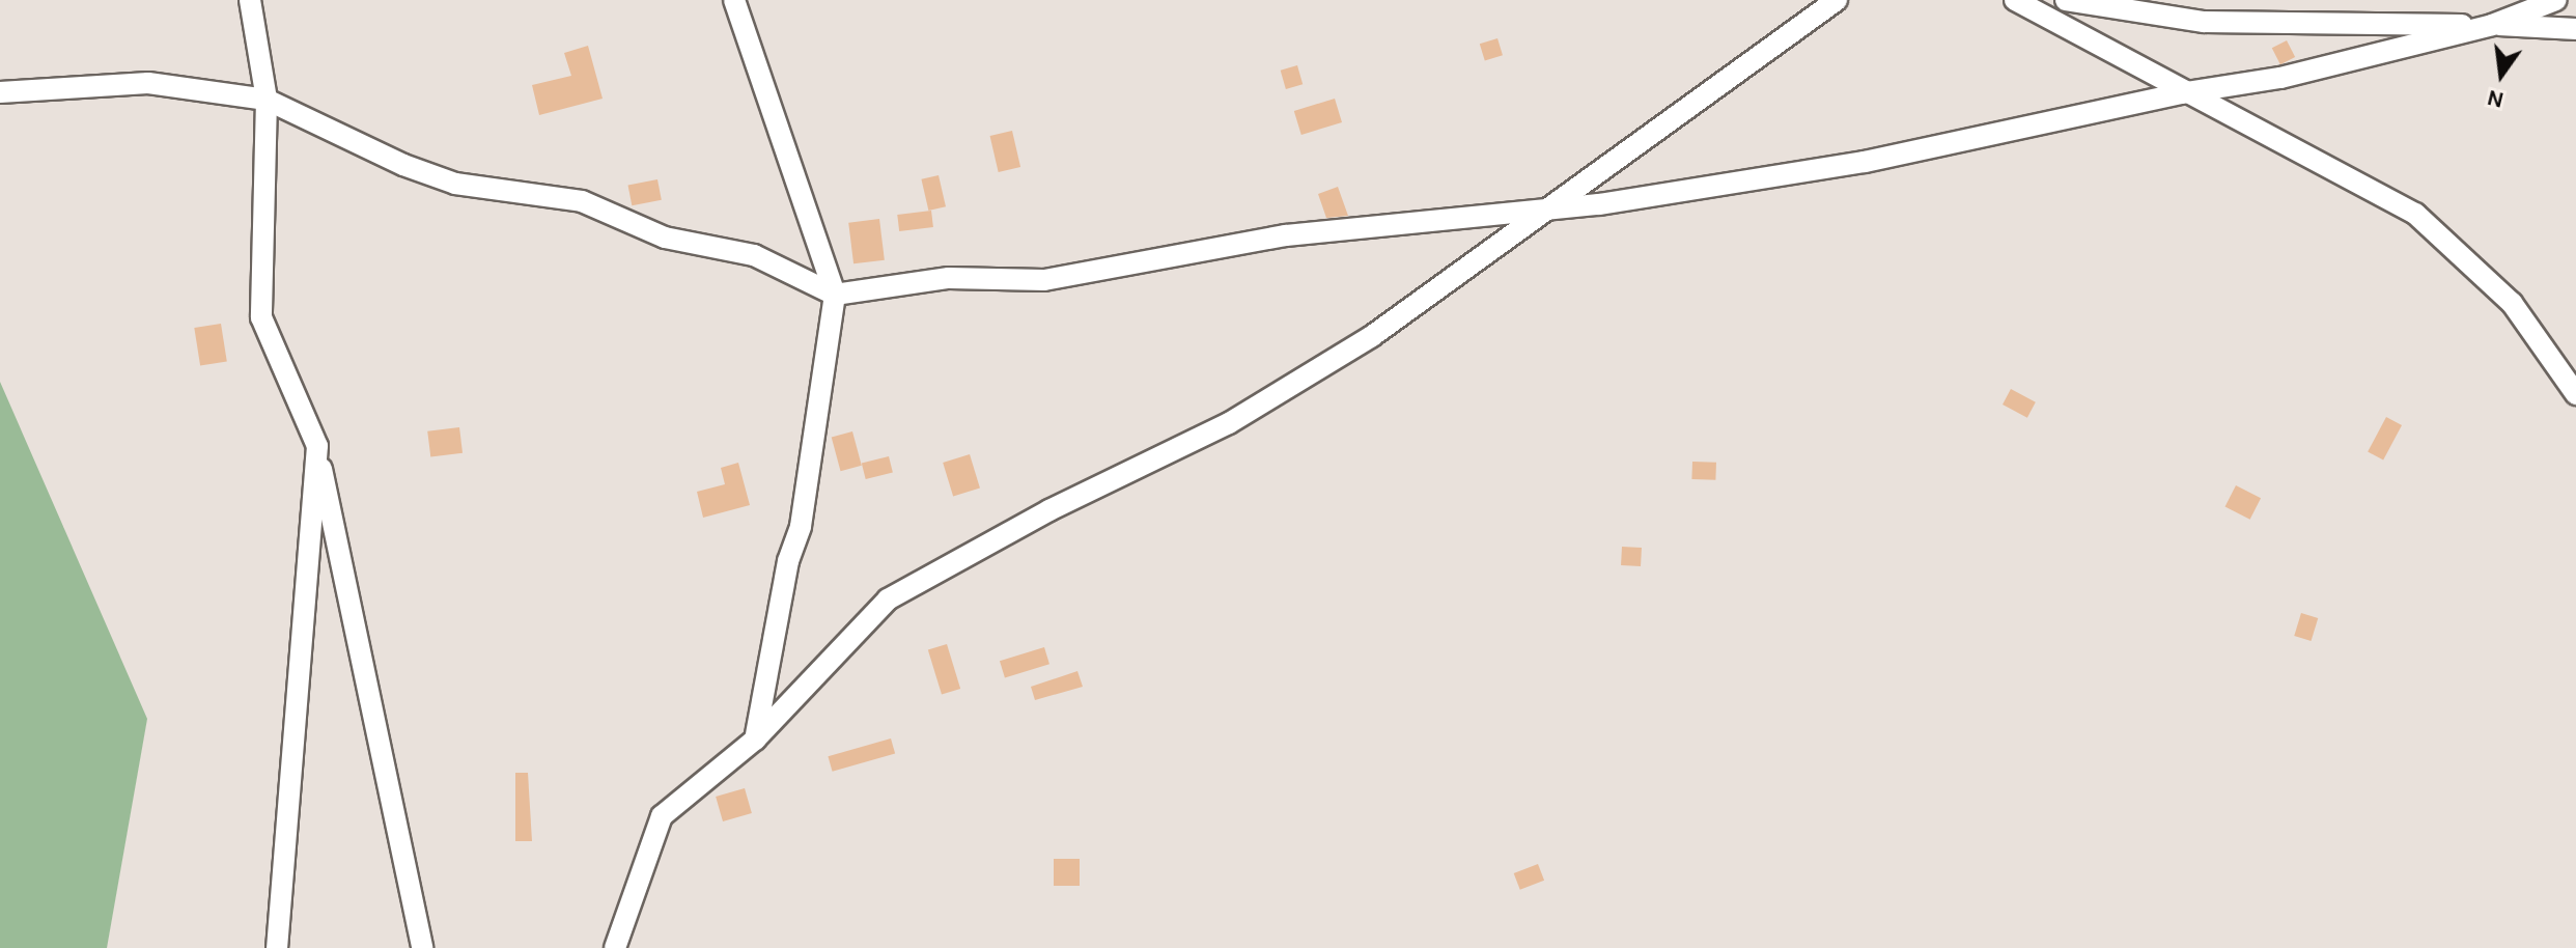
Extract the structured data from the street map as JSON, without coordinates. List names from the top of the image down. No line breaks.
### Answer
{"north":"bottom"}
